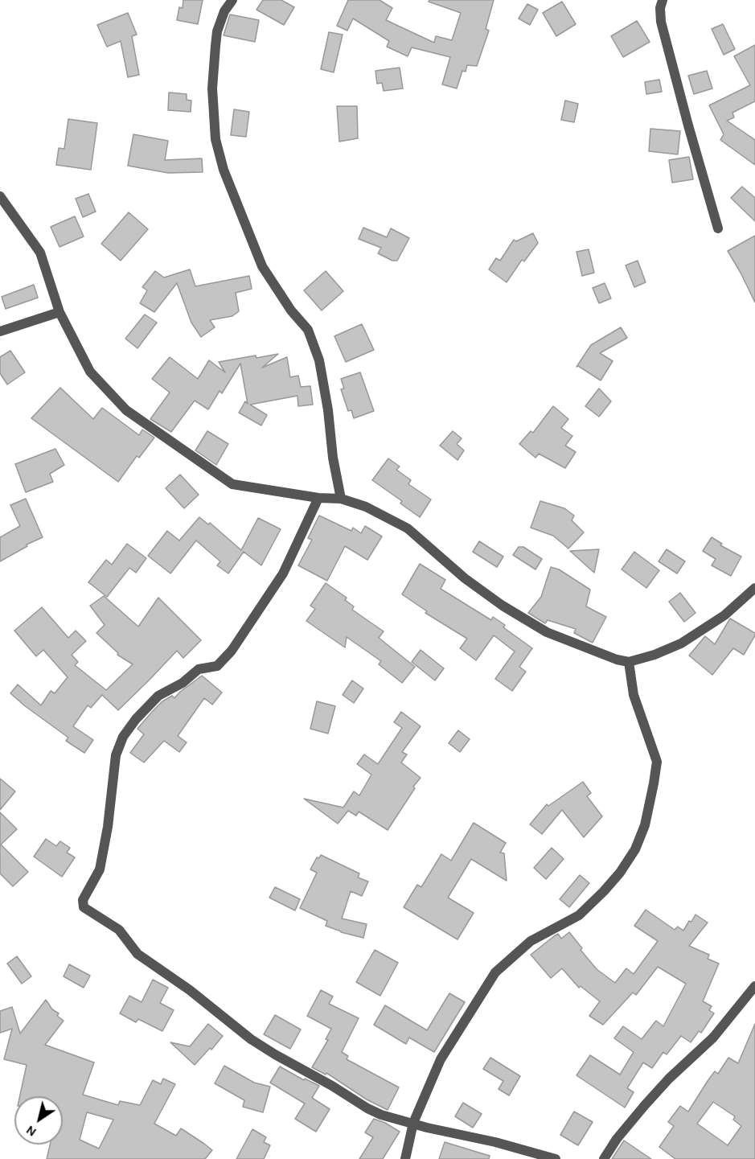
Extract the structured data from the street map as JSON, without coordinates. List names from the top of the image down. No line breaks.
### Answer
{"north":"bottom left"}
